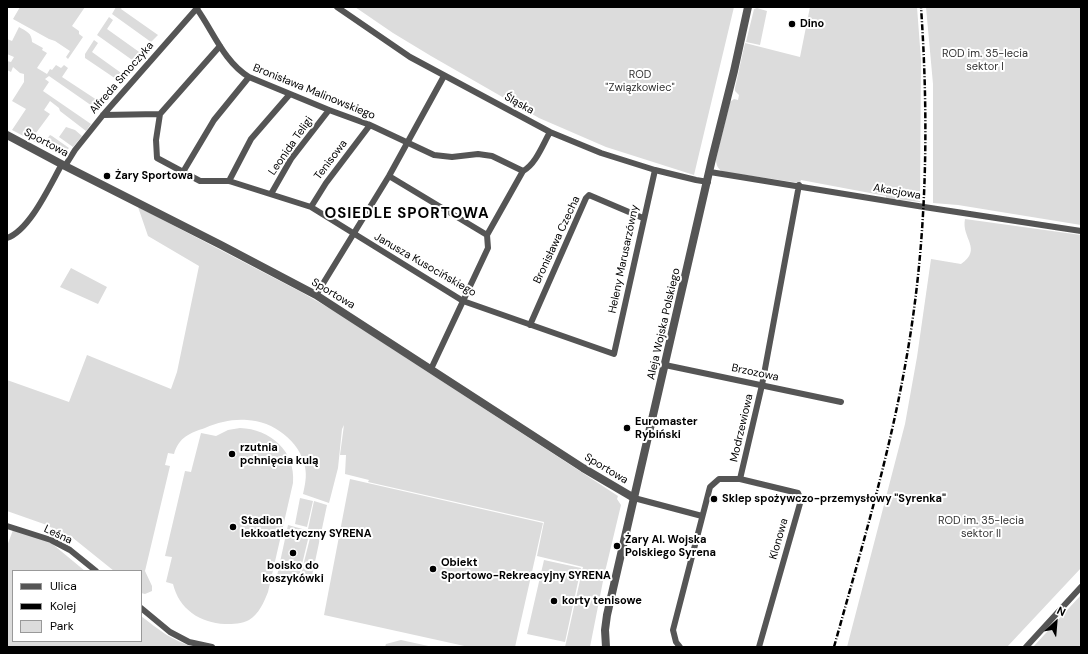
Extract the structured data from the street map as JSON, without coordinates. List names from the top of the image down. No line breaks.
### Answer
{"streets":{"street":["Alfreda Smoczyka","Bronisława Malinowskiego","Śląska","Sportowa","Leonida Teligi","Tenisowa","Akacjowa","Bronisława Czecha","Heleny Marusarzówny","Janusza Kusocińskiego","Aleja Wojska Polskiego","Brzozowa","Modrzewiowa","Leśna","Klonowa"]},"crossings":[["Alfreda Smoczyka","Bronisława Malinowskiego"],["Alfreda Smoczyka","Sportowa"],["Bronisława Malinowskiego","Leonida Teligi"],["Bronisława Malinowskiego","Tenisowa"],["Śląska","Heleny Marusarzówny"],["Śląska","Aleja Wojska Polskiego"],["Sportowa","Aleja Wojska Polskiego"],["Leonida Teligi","Janusza Kusocińskiego"],["Tenisowa","Janusza Kusocińskiego"],["Akacjowa","Aleja Wojska Polskiego"],["Akacjowa","Modrzewiowa"],["Bronisława Czecha","Heleny Marusarzówny"],["Bronisława Czecha","Janusza Kusocińskiego"],["Heleny Marusarzówny","Janusza Kusocińskiego"],["Aleja Wojska Polskiego","Brzozowa"],["Brzozowa","Modrzewiowa"],["Modrzewiowa","Klonowa"]],"districts":["OSIEDLE SPORTOWA"],"parks":["ROD im. 35-lecia sektor I","ROD \"Związkowiec\"","ROD im. 35-lecia sektor II"],"places":["Dino","Żary Sportowa","Euromaster Rybiński","rzutnia pchnięcia kulą","Sklep spożywczo-przemysłowy \"Syrenka\"","Stadion lekkoatletyczny SYRENA","Żary Al. Wojska Polskiego Syrena","boisko do koszykówki","Obiekt Sportowo-Rekreacyjny SYRENA","korty tenisowe"],"legend":["Ulica","Kolej","Park"],"north":"top right"}
